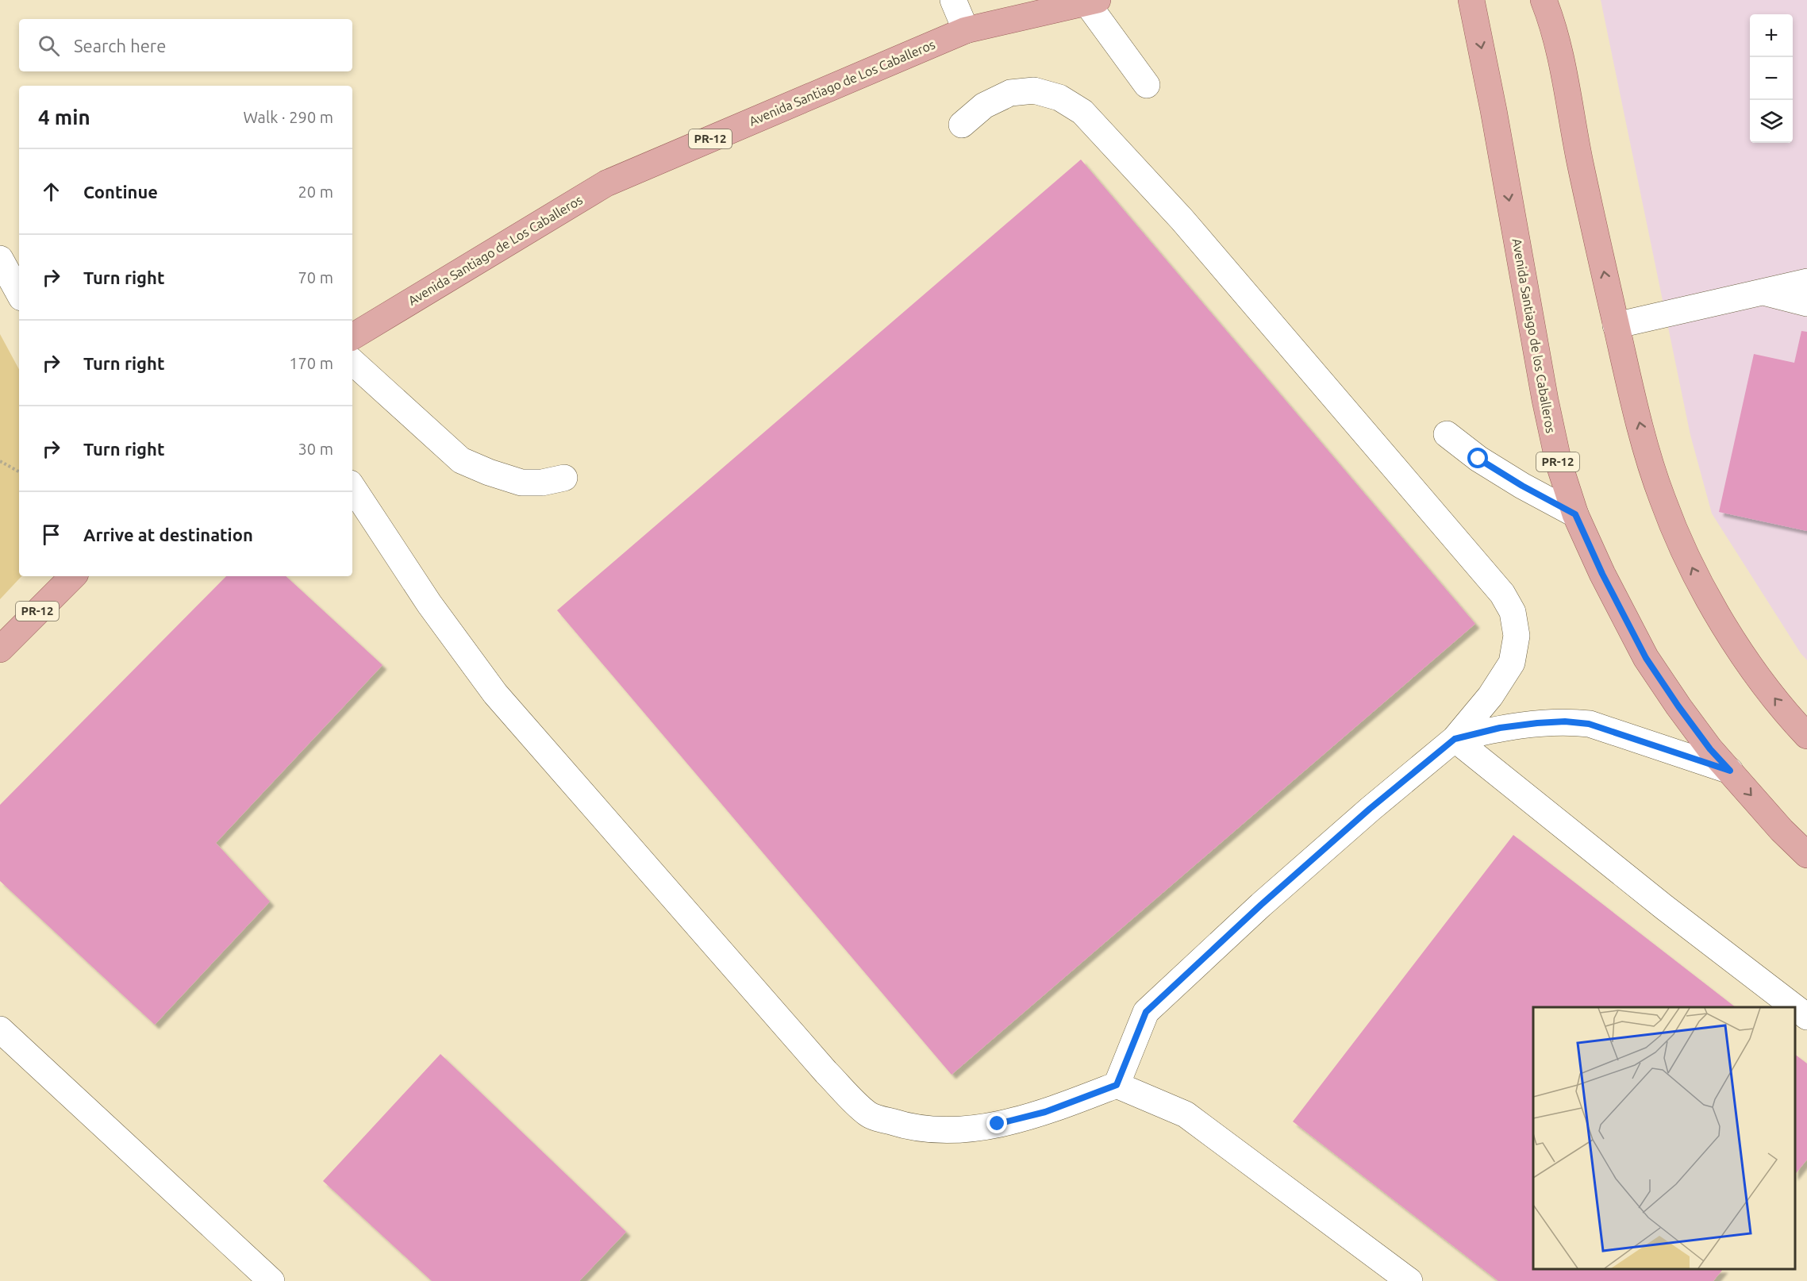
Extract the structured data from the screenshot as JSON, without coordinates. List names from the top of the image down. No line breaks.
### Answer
{"streets":{"main road":["Avenida Santiago de Los Caballeros","PR-12","Avenida Santiago de los Caballeros"]},"page":{"map_buttons":["+","−"],"search":"Search here","heading":["4 min","Walk · 290 m"],"list":[["Continue","20 m"],["Turn right","70 m"],["Turn right","170 m"],["Turn right","30 m"],"Arrive at destination"]}}
